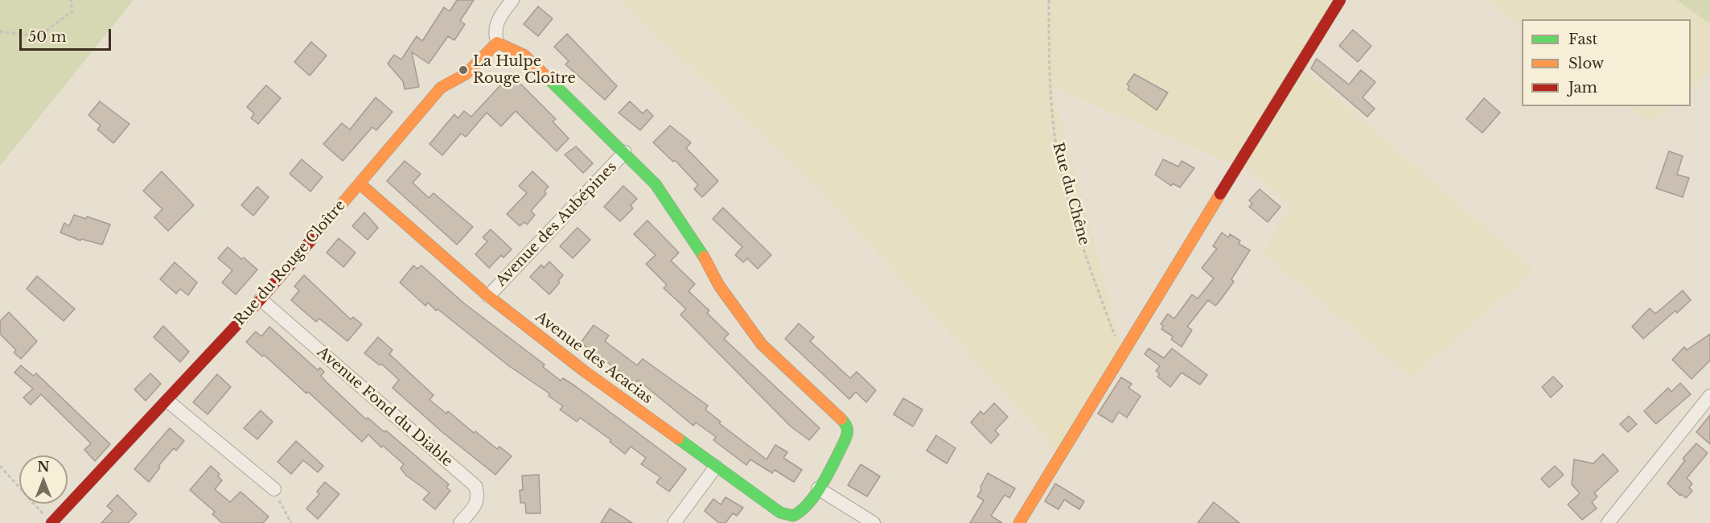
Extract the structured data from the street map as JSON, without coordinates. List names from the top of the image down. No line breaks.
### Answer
{"streets":{"street":["Avenue des Aubépines","Rue du Rouge Cloître","Avenue des Acacias","Avenue Fond du Diable"],"path":["Rue du Chêne"]},"crossings":[["Avenue des Aubépines","Avenue des Acacias"],["Rue du Rouge Cloître","Avenue des Acacias"],["Rue du Rouge Cloître","Avenue Fond du Diable"]],"places":["La Hulpe Rouge Cloître"],"legend":["Fast","Slow","Jam"],"scale_bar":"50 m","north":"top"}
